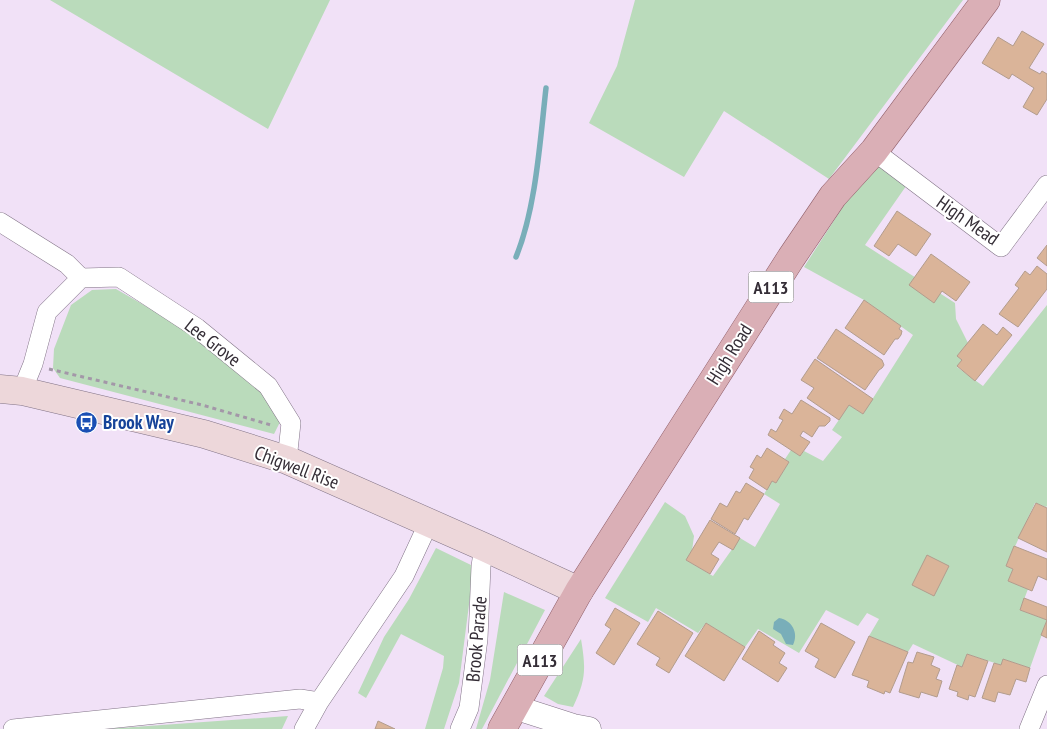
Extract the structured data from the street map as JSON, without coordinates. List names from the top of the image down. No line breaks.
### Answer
{"streets":{"main road":["A113","High Road","Chigwell Rise"],"street":["High Mead","Lee Grove","Brook Parade"]},"crossings":[["High Mead","High Road"],["Lee Grove","Chigwell Rise"],["High Road","Chigwell Rise"],["Chigwell Rise","Brook Parade"]],"places":{"bus stop":["Brook Way"]}}
